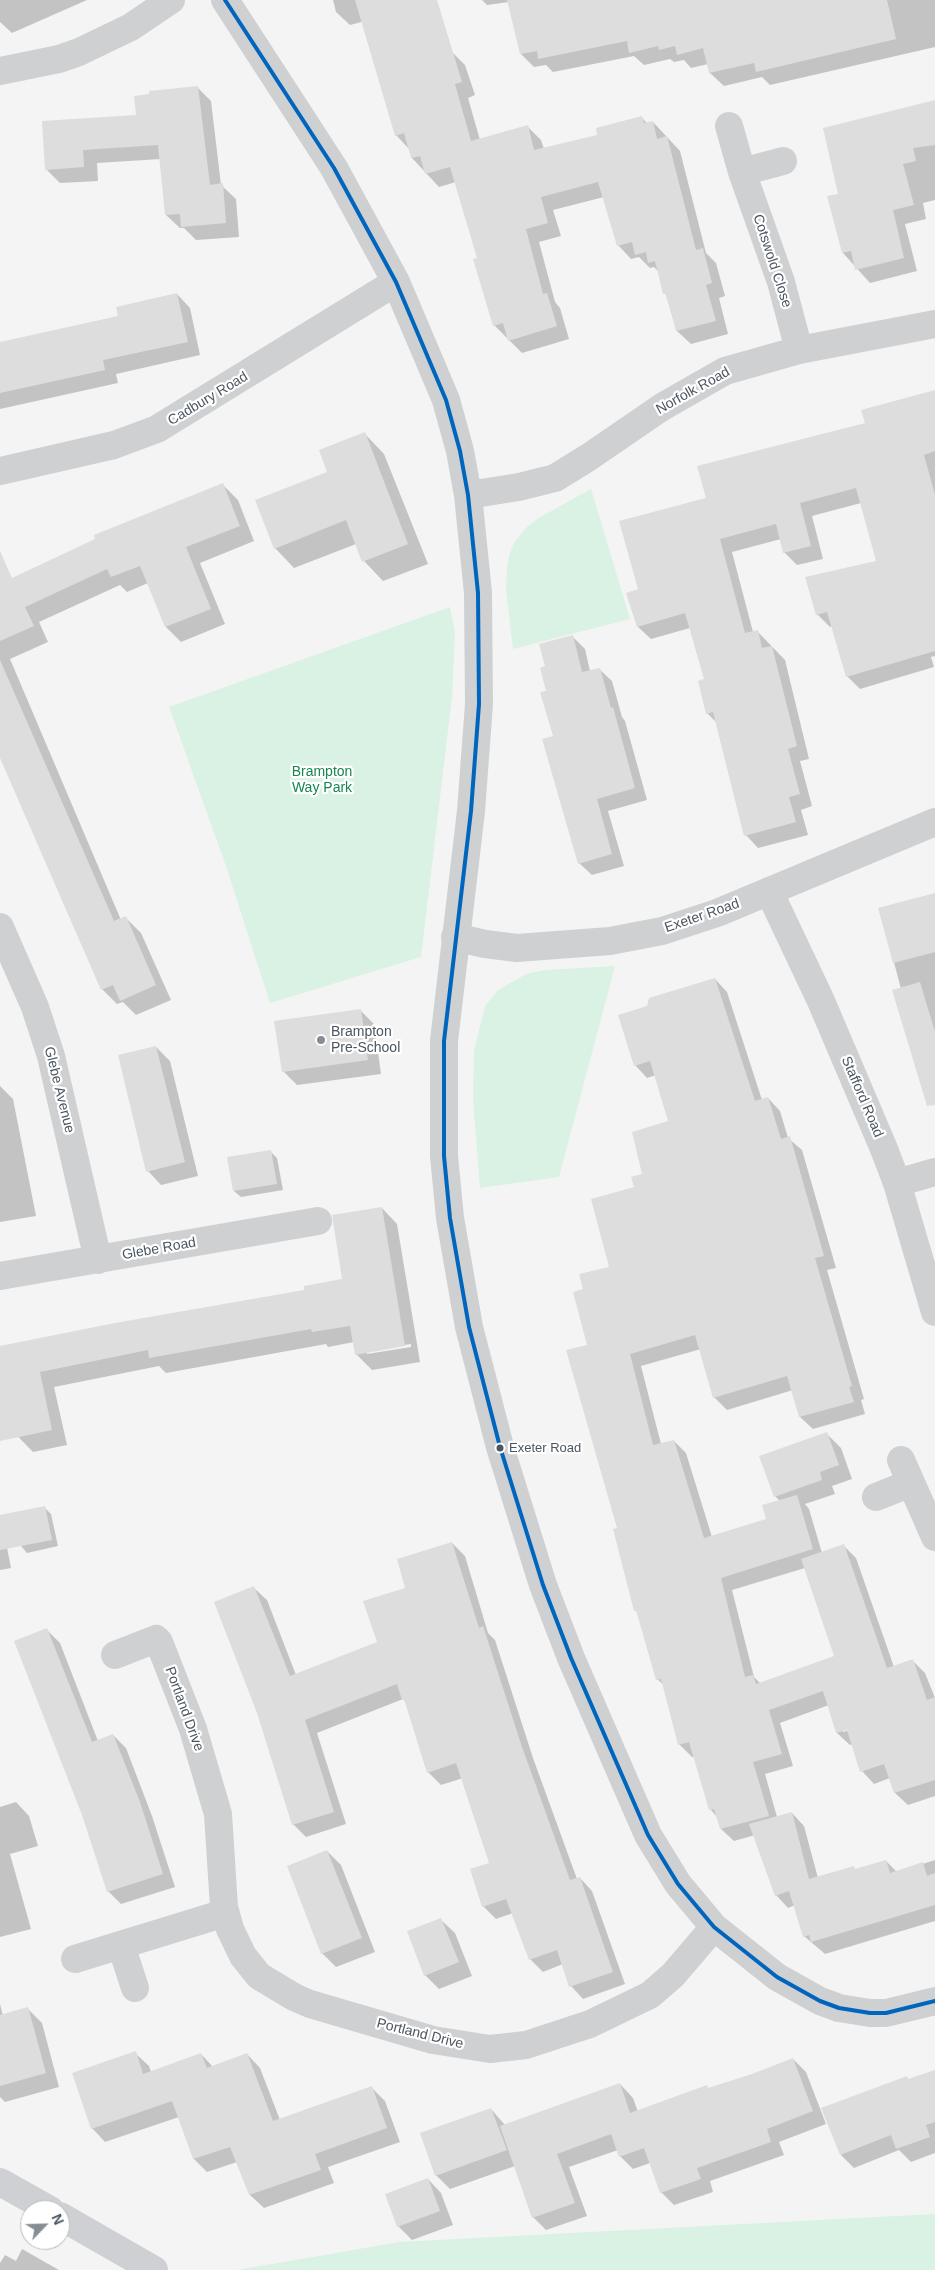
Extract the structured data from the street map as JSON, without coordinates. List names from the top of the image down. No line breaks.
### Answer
{"streets":{"street":["Cotswold Close","Norfolk Road","Cadbury Road","Exeter Road","Glebe Avenue","Stafford Road","Glebe Road","Portland Drive"]},"crossings":[["Cotswold Close","Norfolk Road"],["Exeter Road","Stafford Road"],["Glebe Avenue","Glebe Road"]],"parks":["Brampton Way Park"],"places":["Brampton Pre-School","Exeter Road"],"north":"top right"}
